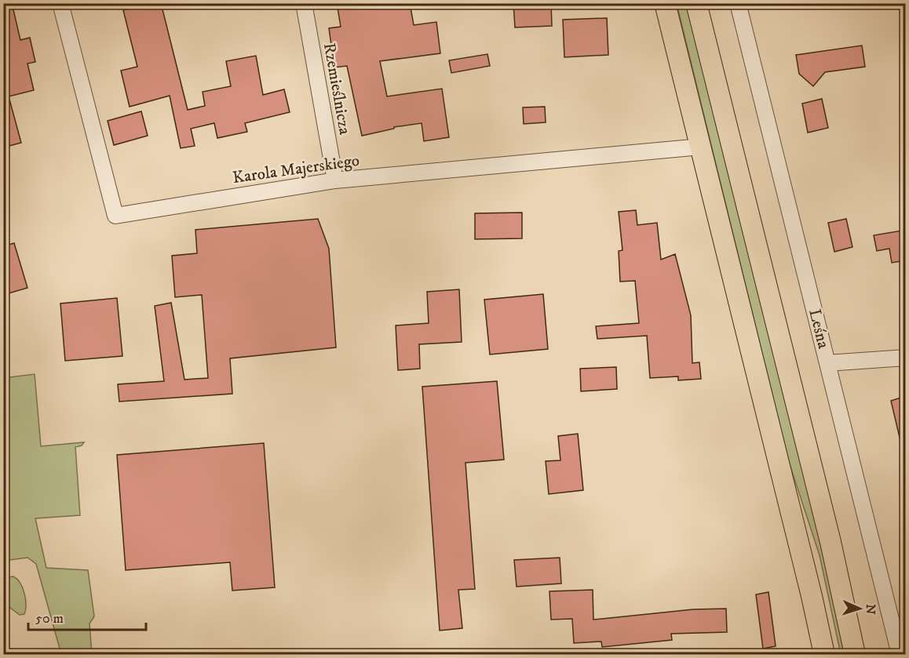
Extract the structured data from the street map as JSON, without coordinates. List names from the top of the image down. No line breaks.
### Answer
{"streets":{"street":["Rzemieślnicza","Karola Majerskiego","Leśna"]},"crossings":[["Rzemieślnicza","Karola Majerskiego"]],"scale_bar":"50 m","north":"right"}
